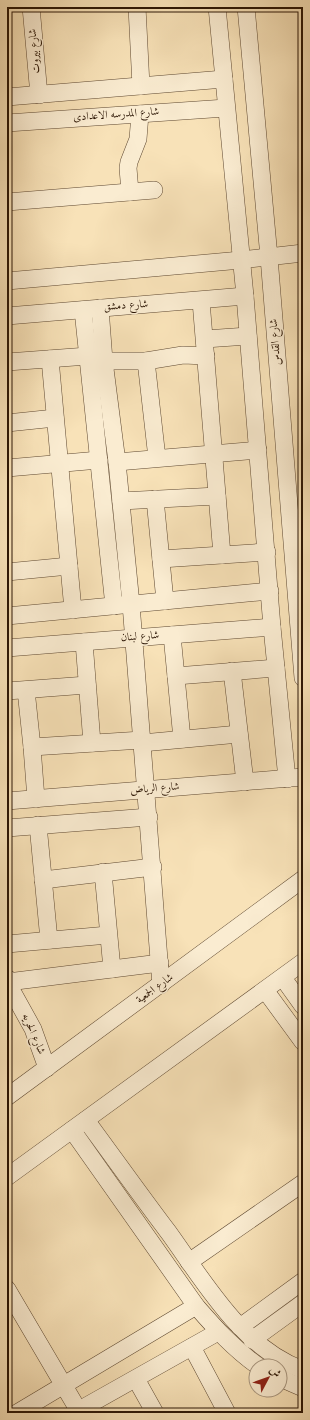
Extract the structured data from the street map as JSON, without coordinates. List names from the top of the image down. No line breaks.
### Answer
{"streets":{"street":["شارع بيروت","شارع المدرسه الاعدادى","شارع دمشق","شارع القدس","شارع لبنان","شارع الرياض","شارع الجمعية","شارع الحريه"]},"crossings":[["شارع الجمعية","شارع الحريه"]],"north":"top right"}
